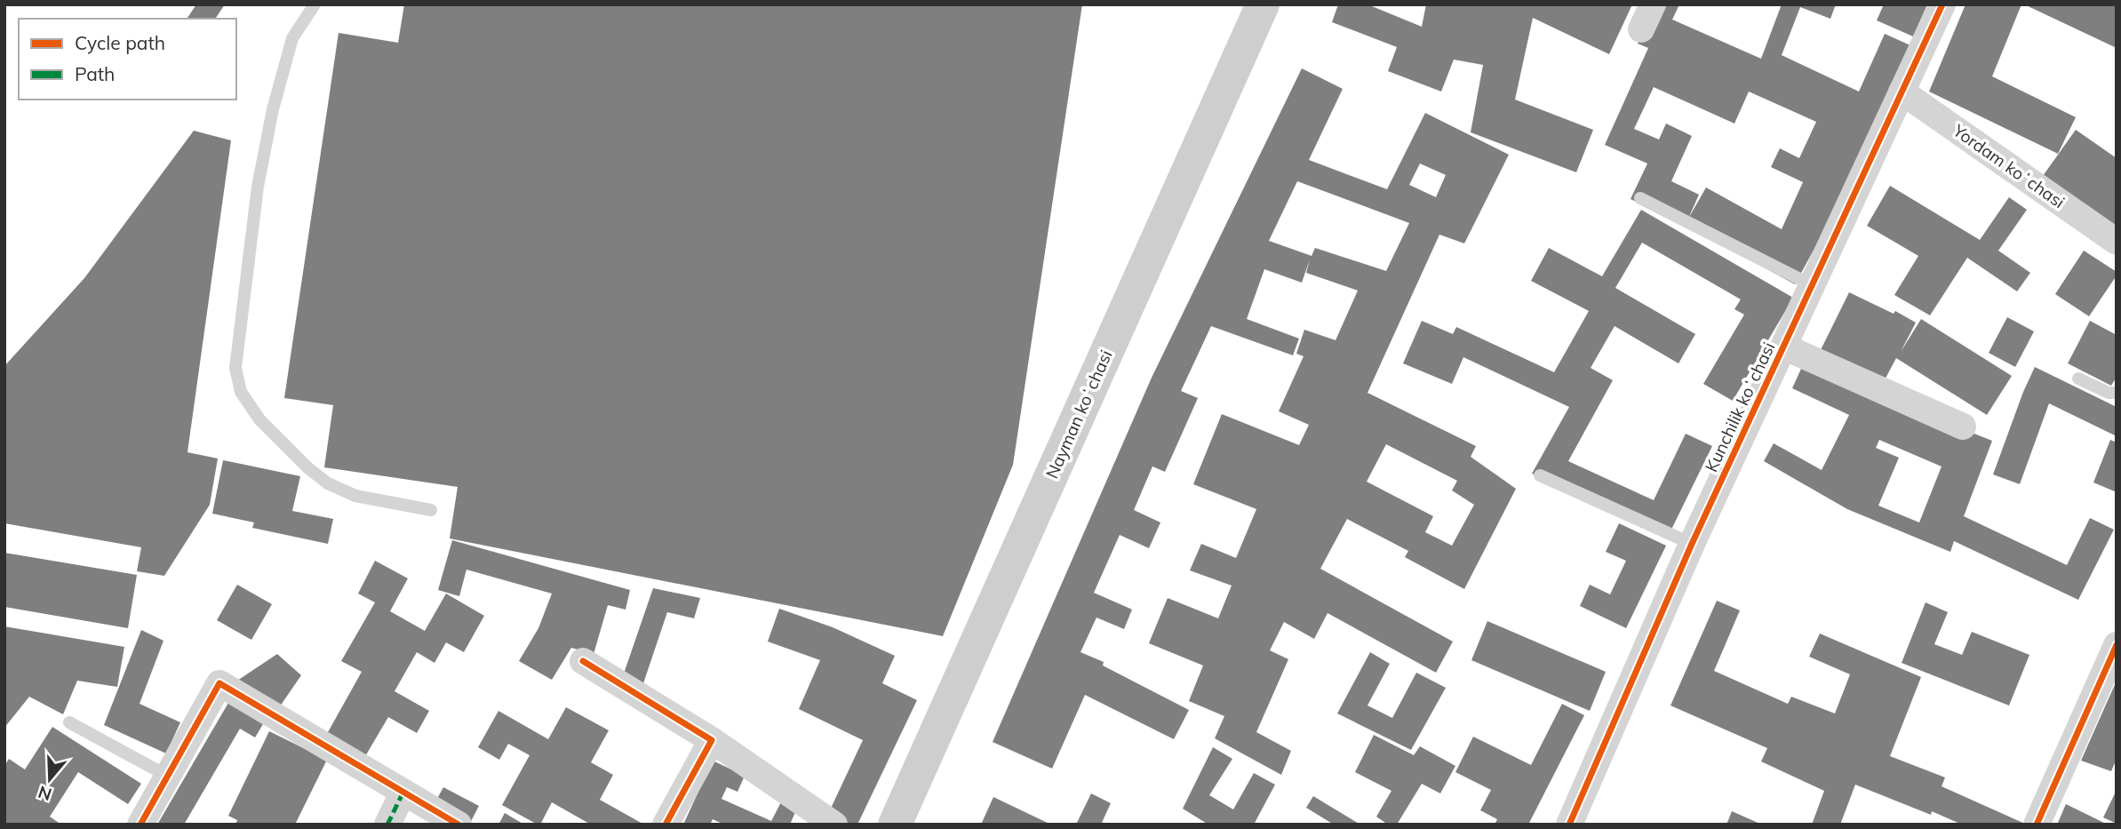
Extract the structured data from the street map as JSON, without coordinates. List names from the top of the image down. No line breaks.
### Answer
{"streets":{"main road":["Nayman koʻchasi"],"street":["Yordam koʻchasi","Kunchilik koʻchasi"]},"crossings":[["Yordam koʻchasi","Kunchilik koʻchasi"]],"legend":["Cycle path","Path"],"north":"bottom"}
